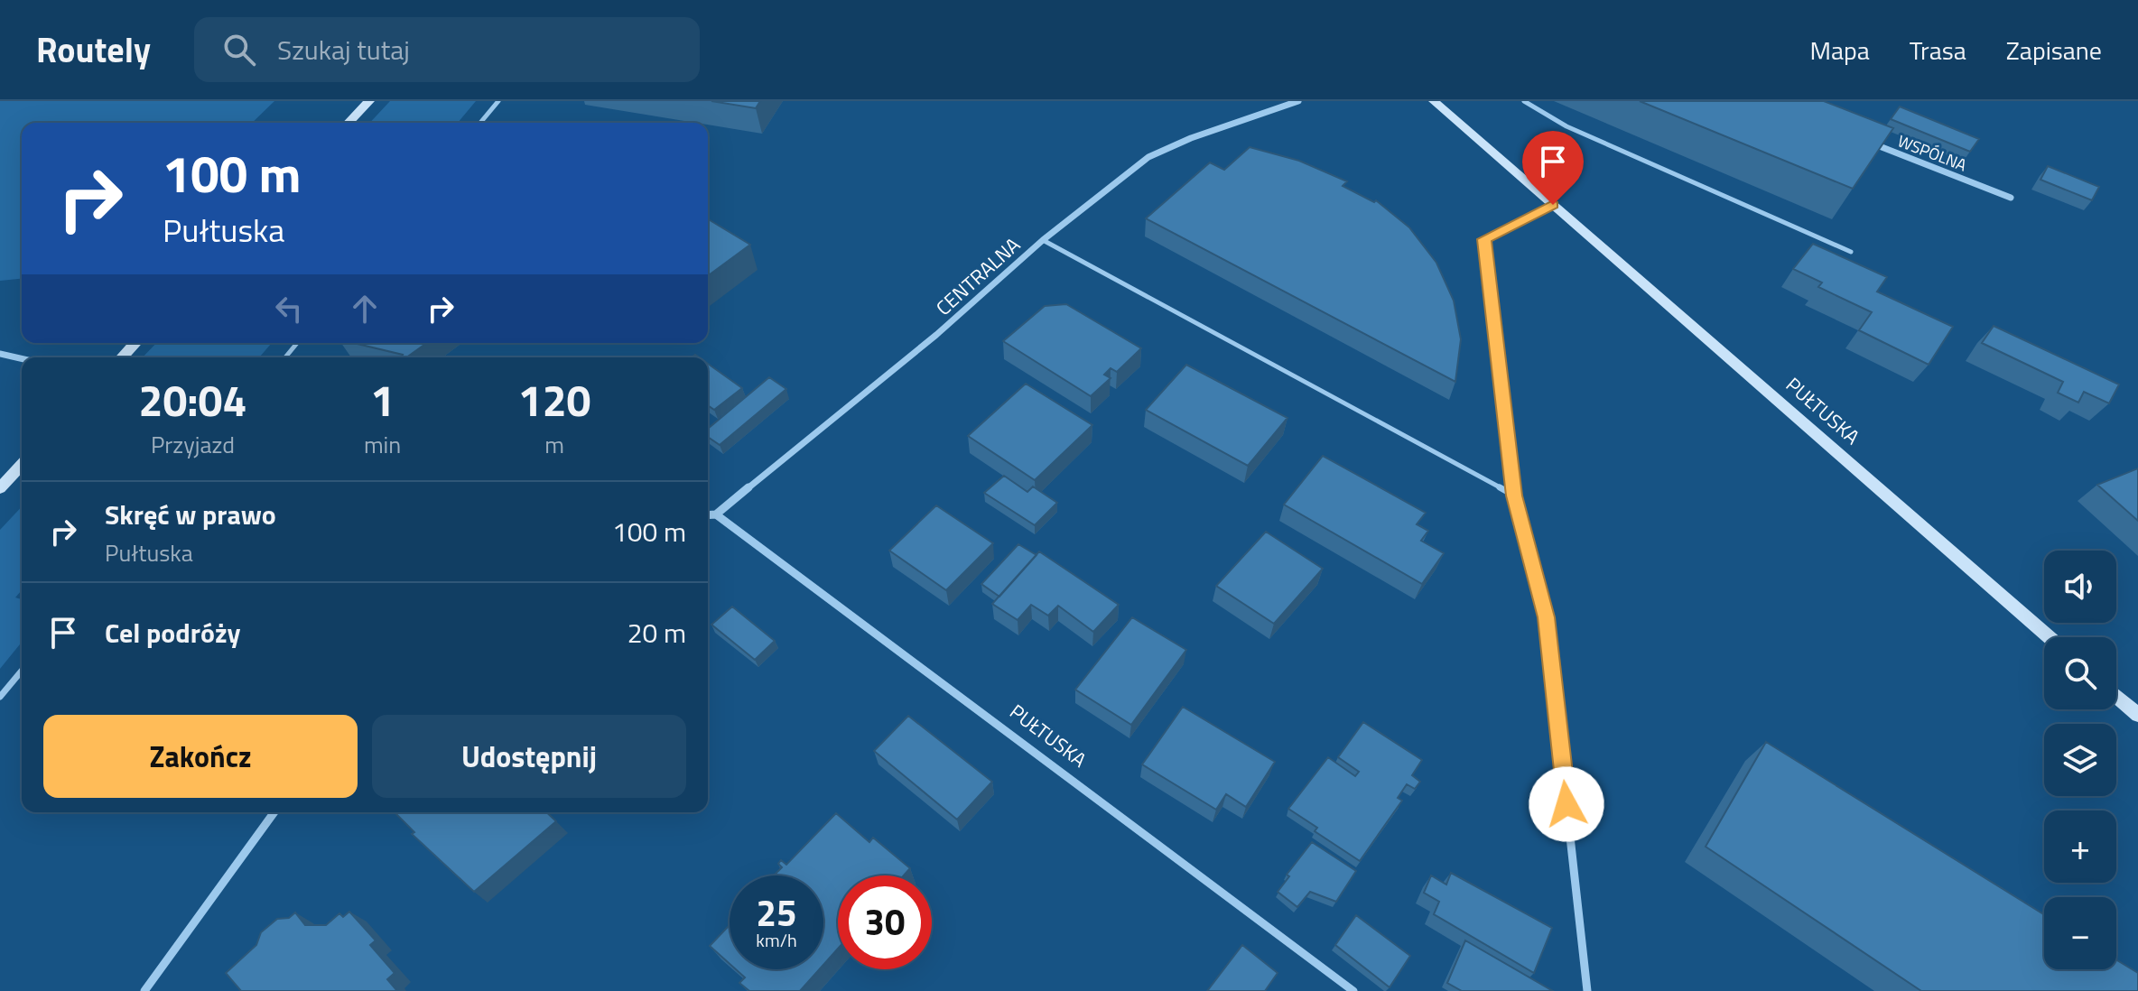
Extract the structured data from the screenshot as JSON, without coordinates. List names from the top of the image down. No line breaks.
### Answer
{"streets":{"street":["WSPÓLNA","CENTRALNA","PUŁTUSKA"]},"crossings":[["CENTRALNA","PUŁTUSKA"]],"page":{"header":"Routely","search":"Szukaj tutaj","nav":["Mapa","Trasa","Zapisane"],"turn":["100 m","Pułtuska"],"eta":["20:04","Przyjazd","1","min","120","m"],"list":[{"name":"Skręć w prawo","note":"Pułtuska","value":"100 m"},{"name":"Cel podróży","value":"20 m"}],"map_buttons":["+","−"],"buttons":["Zakończ","Udostępnij"],"speed":"25 km/h","limit":"30"}}
